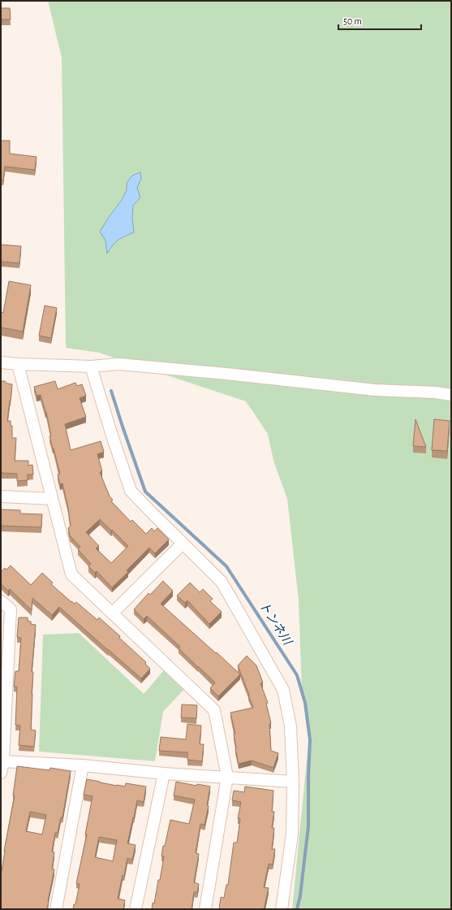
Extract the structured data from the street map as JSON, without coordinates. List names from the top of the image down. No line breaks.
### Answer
{"water":["トンネ川"],"scale_bar":"50 m"}
